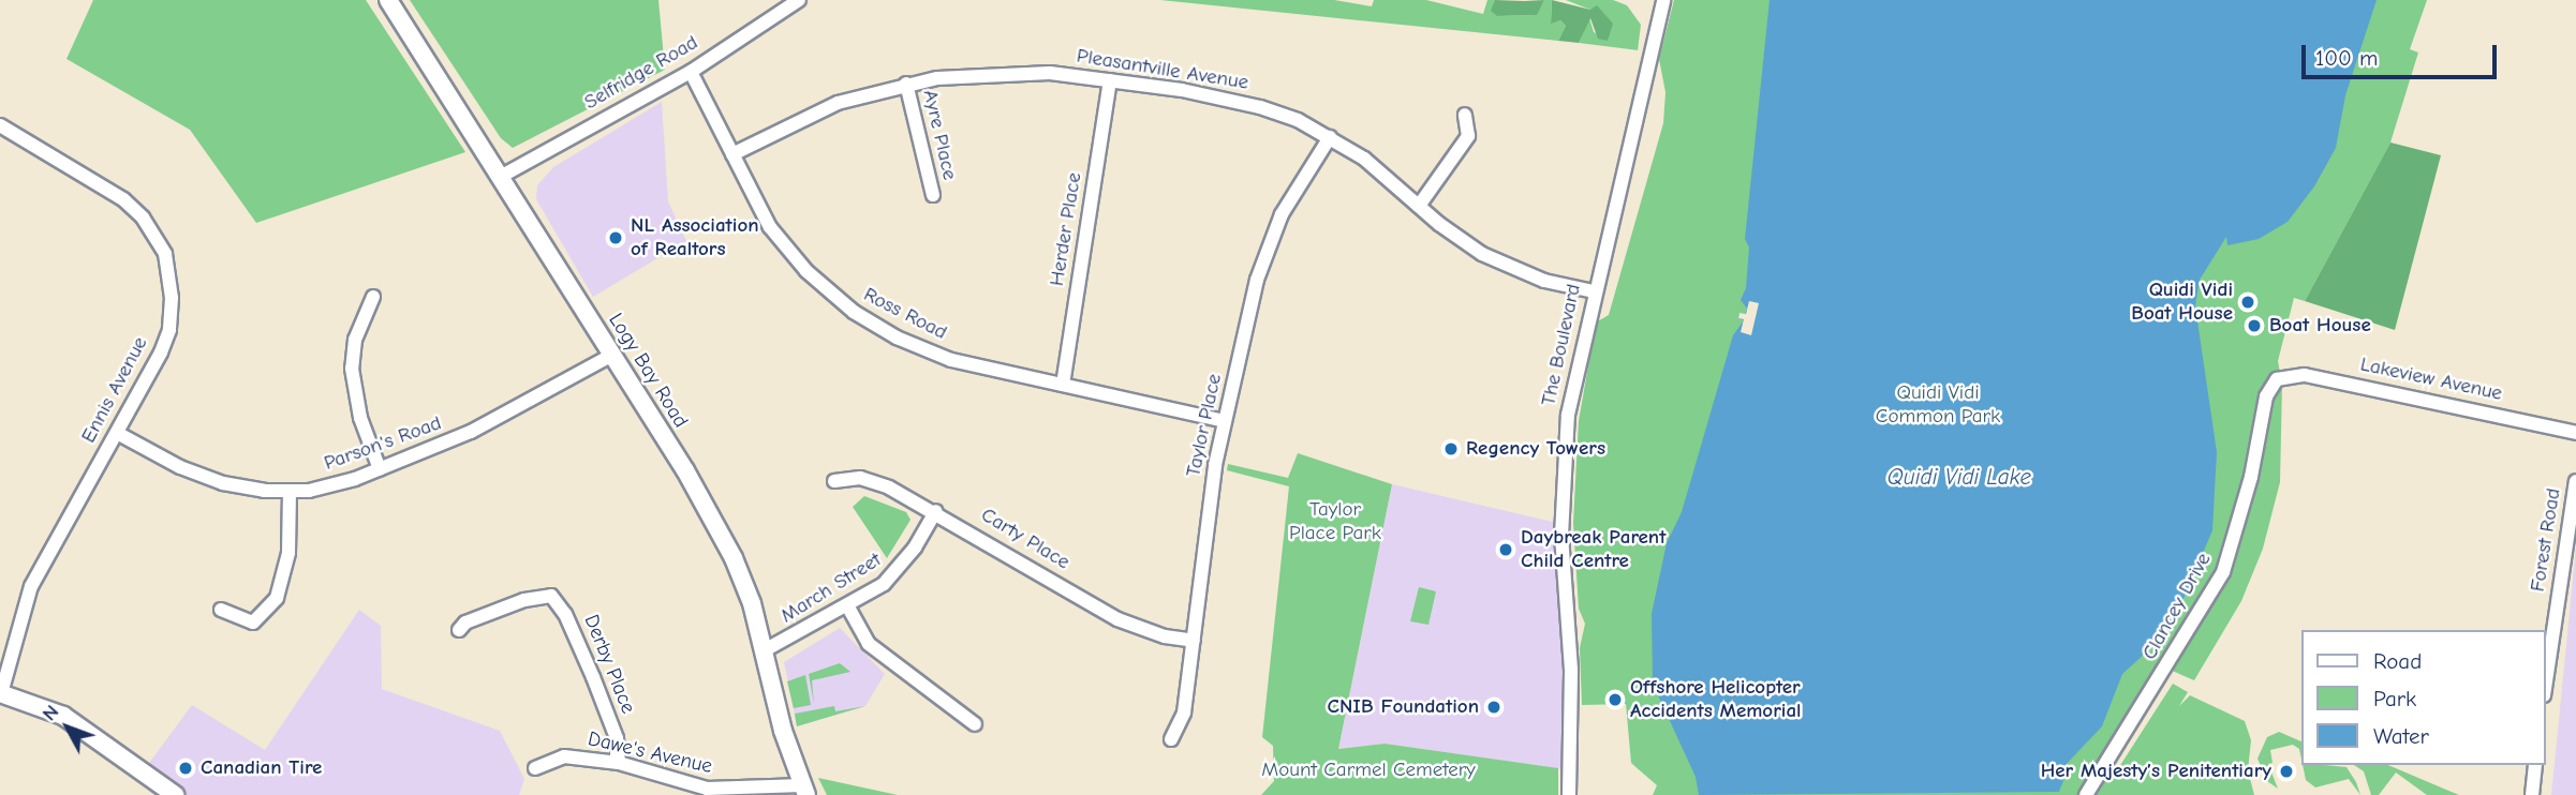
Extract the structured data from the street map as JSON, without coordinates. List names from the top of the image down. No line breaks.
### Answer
{"streets":{"main road":["Logy Bay Road"],"street":["Pleasantville Avenue","Selfridge Road","Ayre Place","Herder Place","Ross Road","The Boulevard","Lakeview Avenue","Ennis Avenue","Taylor Place","Parson's Road","Carty Place","Forest Road","March Street","Clancey Drive","Derby Place","Dawe's Avenue"]},"crossings":[["Pleasantville Avenue","Ayre Place"],["Pleasantville Avenue","Herder Place"],["Pleasantville Avenue","Ross Road"],["Pleasantville Avenue","The Boulevard"],["Pleasantville Avenue","Taylor Place"],["Selfridge Road","Ross Road"],["Selfridge Road","Logy Bay Road"],["Herder Place","Ross Road"],["Ross Road","Taylor Place"],["Logy Bay Road","Parson's Road"],["Logy Bay Road","March Street"],["Logy Bay Road","Dawe's Avenue"],["Lakeview Avenue","Clancey Drive"],["Ennis Avenue","Parson's Road"],["Taylor Place","Carty Place"],["Carty Place","March Street"],["Derby Place","Dawe's Avenue"]],"water":["Quidi Vidi Lake"],"parks":["Quidi Vidi Common Park","Taylor Place Park","Mount Carmel Cemetery"],"places":["NL Association of Realtors","Quidi Vidi Boat House","Boat House","Regency Towers","Daybreak Parent Child Centre","Offshore Helicopter Accidents Memorial","CNIB Foundation","Canadian Tire","Her Majesty’s Penitentiary"],"legend":["Road","Park","Water"],"scale_bar":"100 m","north":"top left"}
